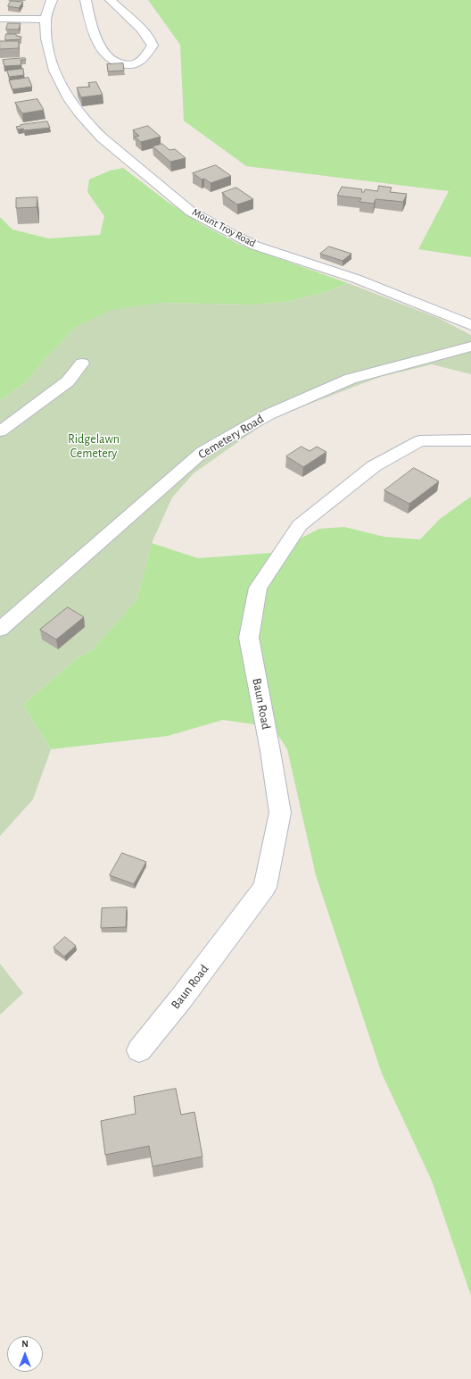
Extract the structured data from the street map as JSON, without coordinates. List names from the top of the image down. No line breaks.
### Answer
{"streets":{"street":["Mount Troy Road","Cemetery Road","Baun Road"]},"parks":["Ridgelawn Cemetery"],"north":"top"}
